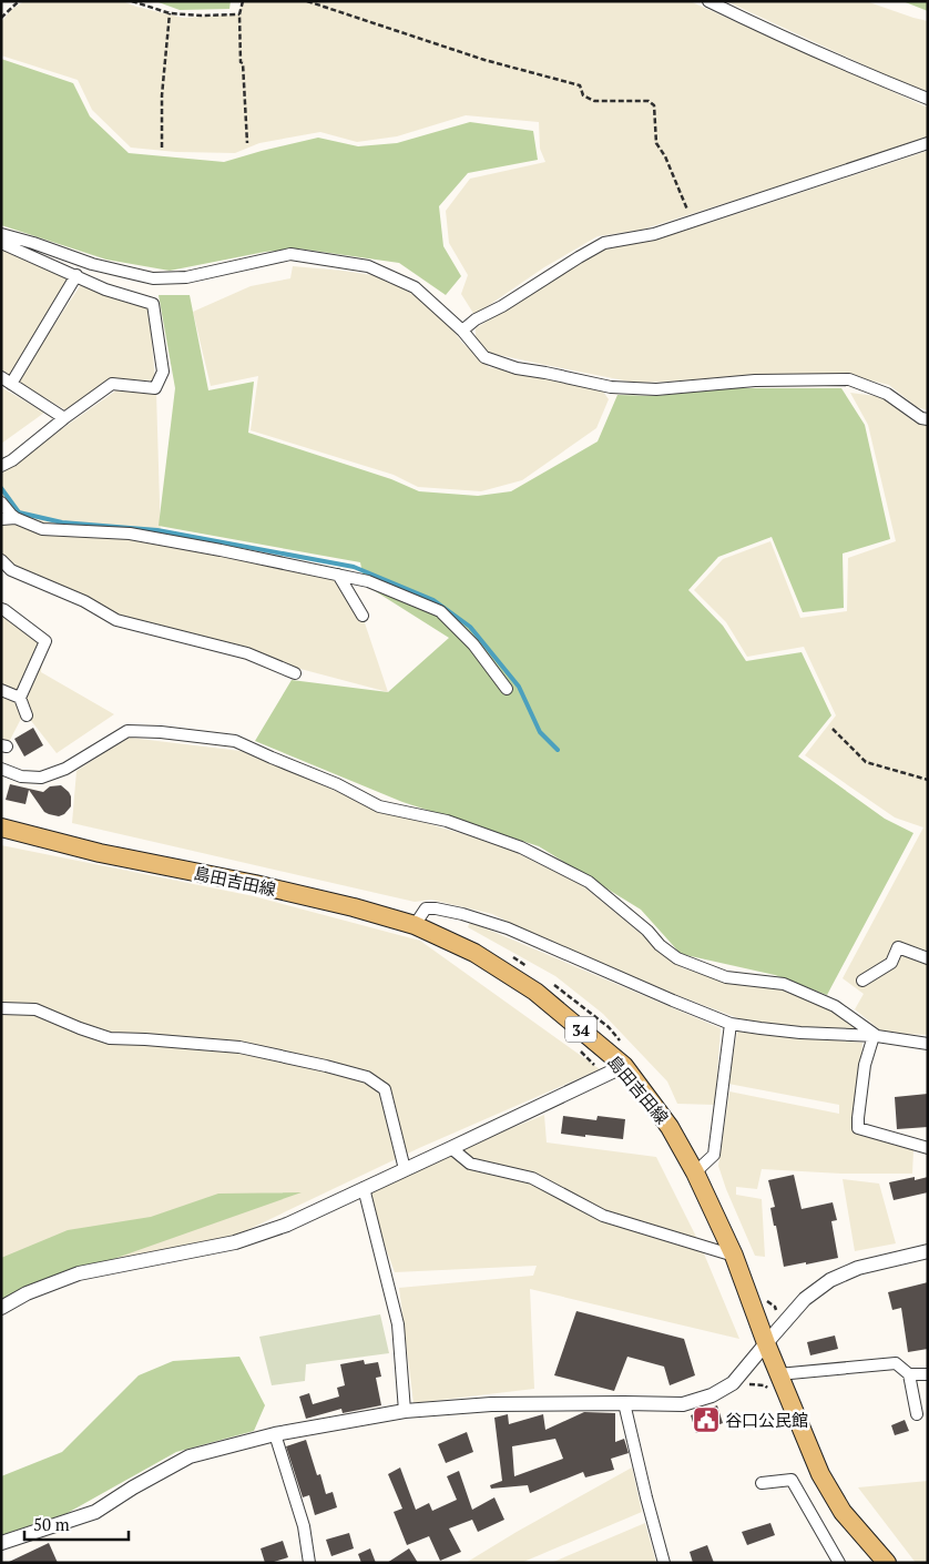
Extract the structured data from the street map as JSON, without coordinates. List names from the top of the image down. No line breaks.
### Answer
{"streets":{"main road":["島田吉田線","34"]},"places":{"public building":["谷口公民館"]},"scale_bar":"50 m"}
